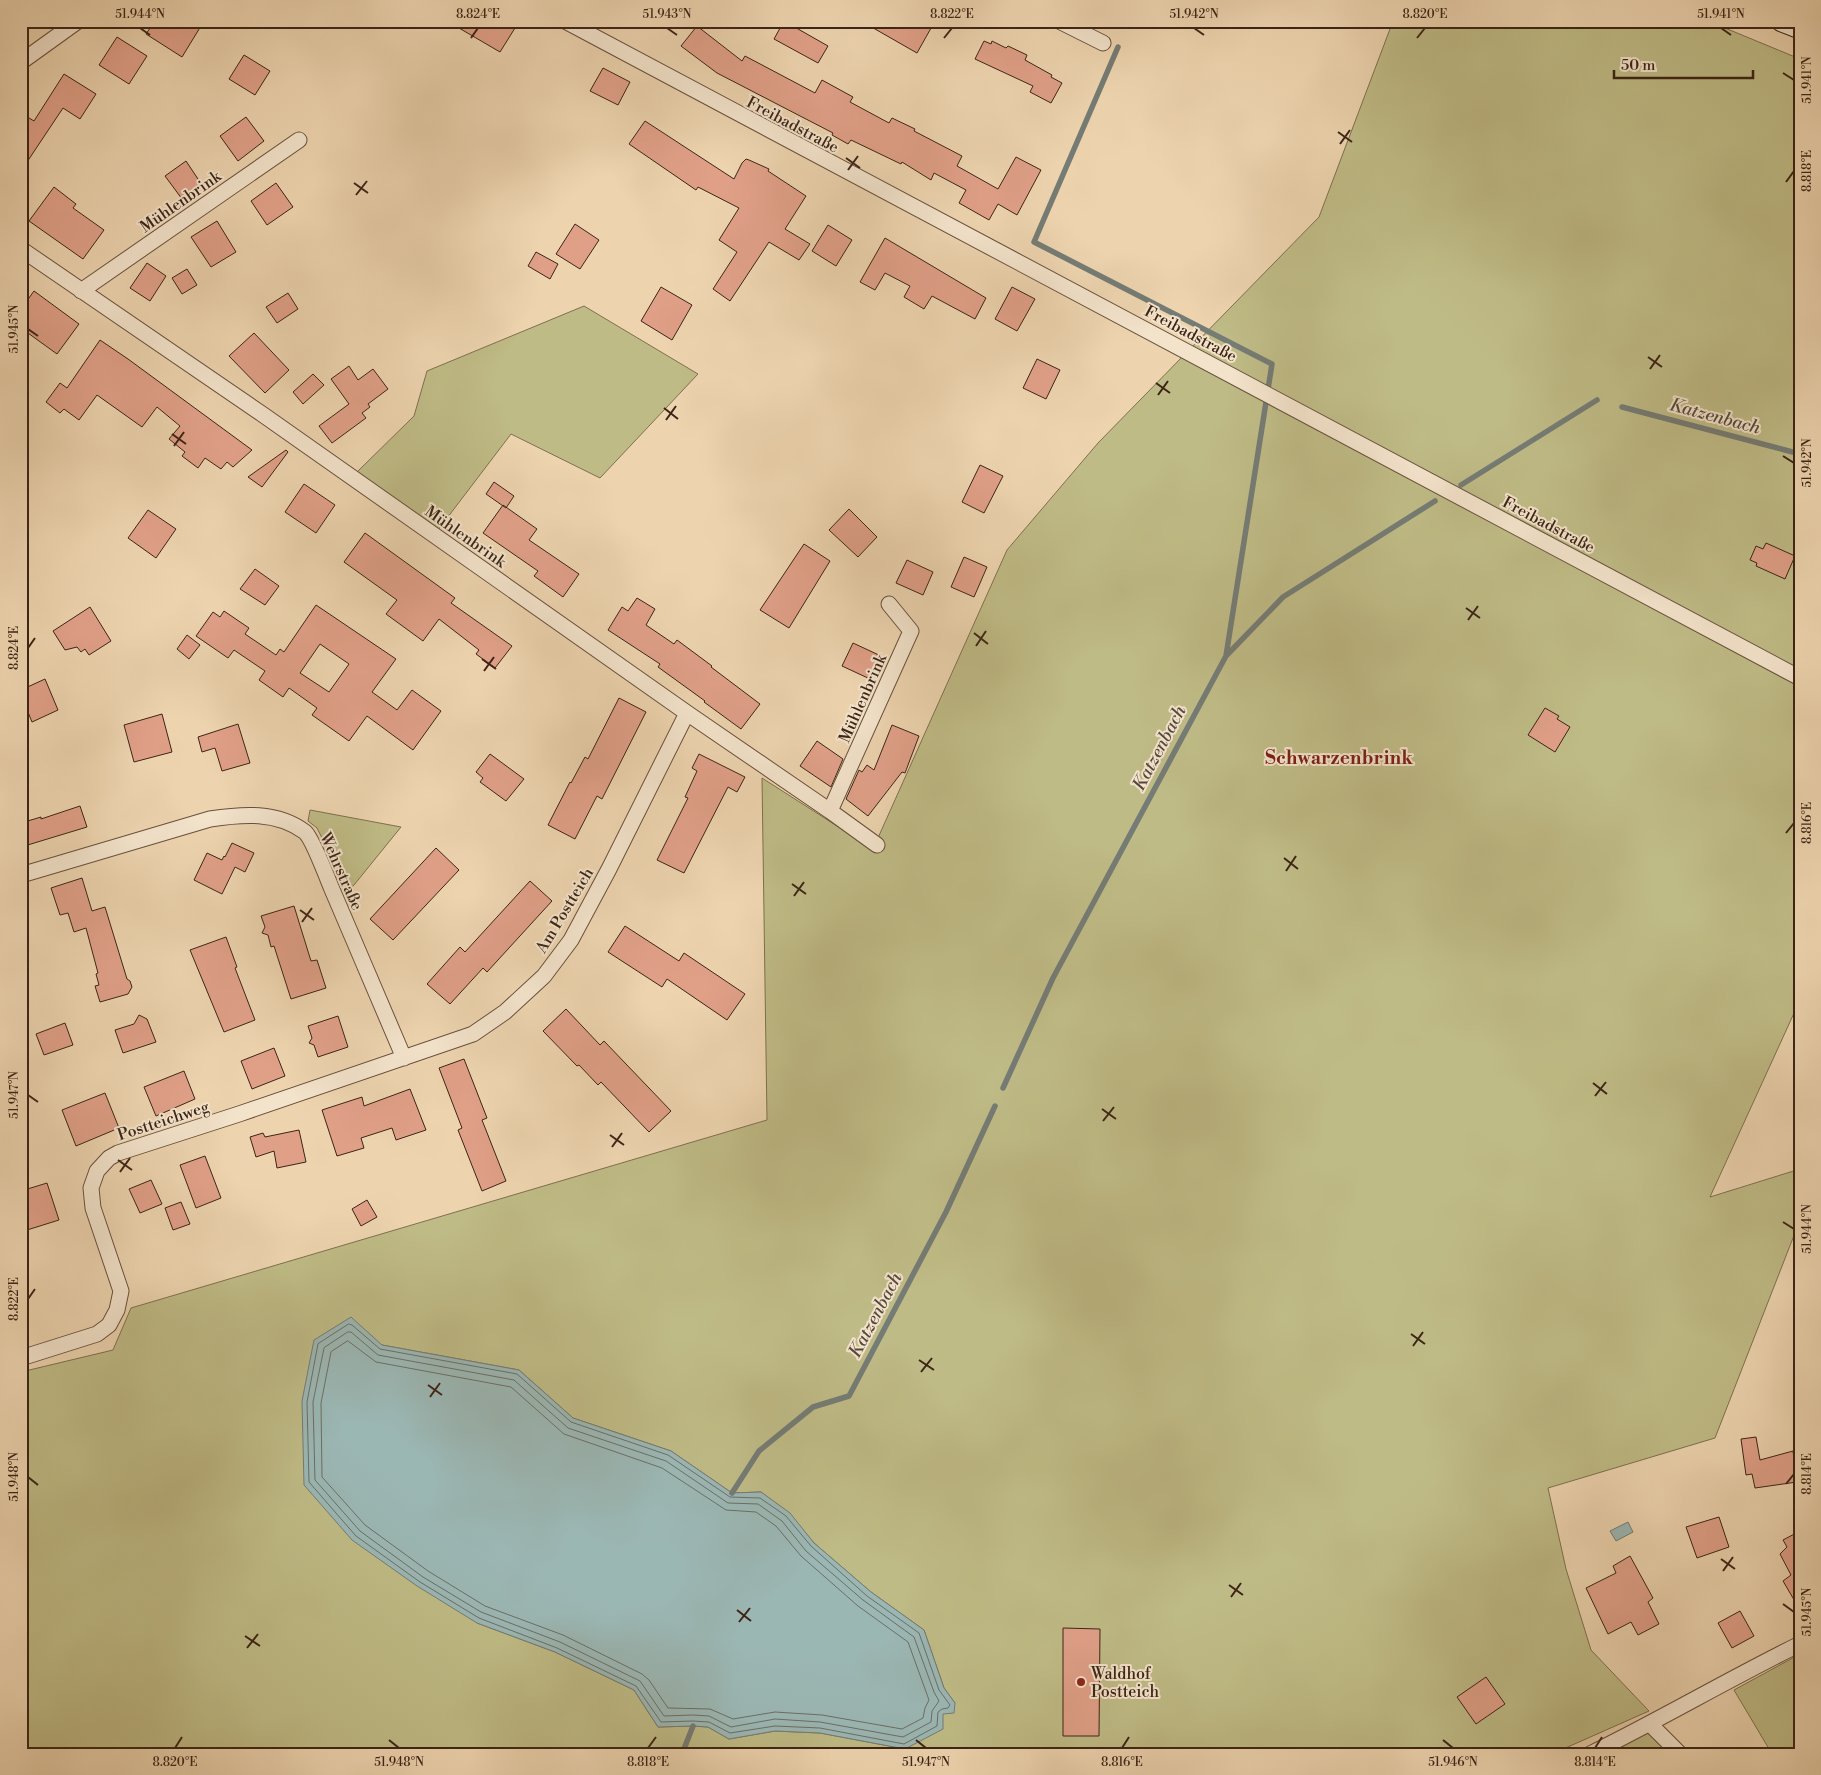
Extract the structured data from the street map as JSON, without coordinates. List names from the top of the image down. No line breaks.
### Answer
{"streets":{"street":["Freibadstraße","Mühlenbrink","Wehrstraße","Am Postteich","Postteichweg"]},"crossings":[["Mühlenbrink","Am Postteich"],["Wehrstraße","Am Postteich"],["Wehrstraße","Postteichweg"],["Am Postteich","Postteichweg"]],"districts":["Schwarzenbrink"],"water":["Katzenbach"],"places":["Waldhof Postteich"],"scale_bar":"50 m","coordinates":["51.944°N","8.824°E","51.943°N","8.822°E","51.942°N","8.820°E","51.941°N","8.818°E","51.945°N","8.816°E","51.947°N","8.814°E","51.948°N","51.946°N"]}
